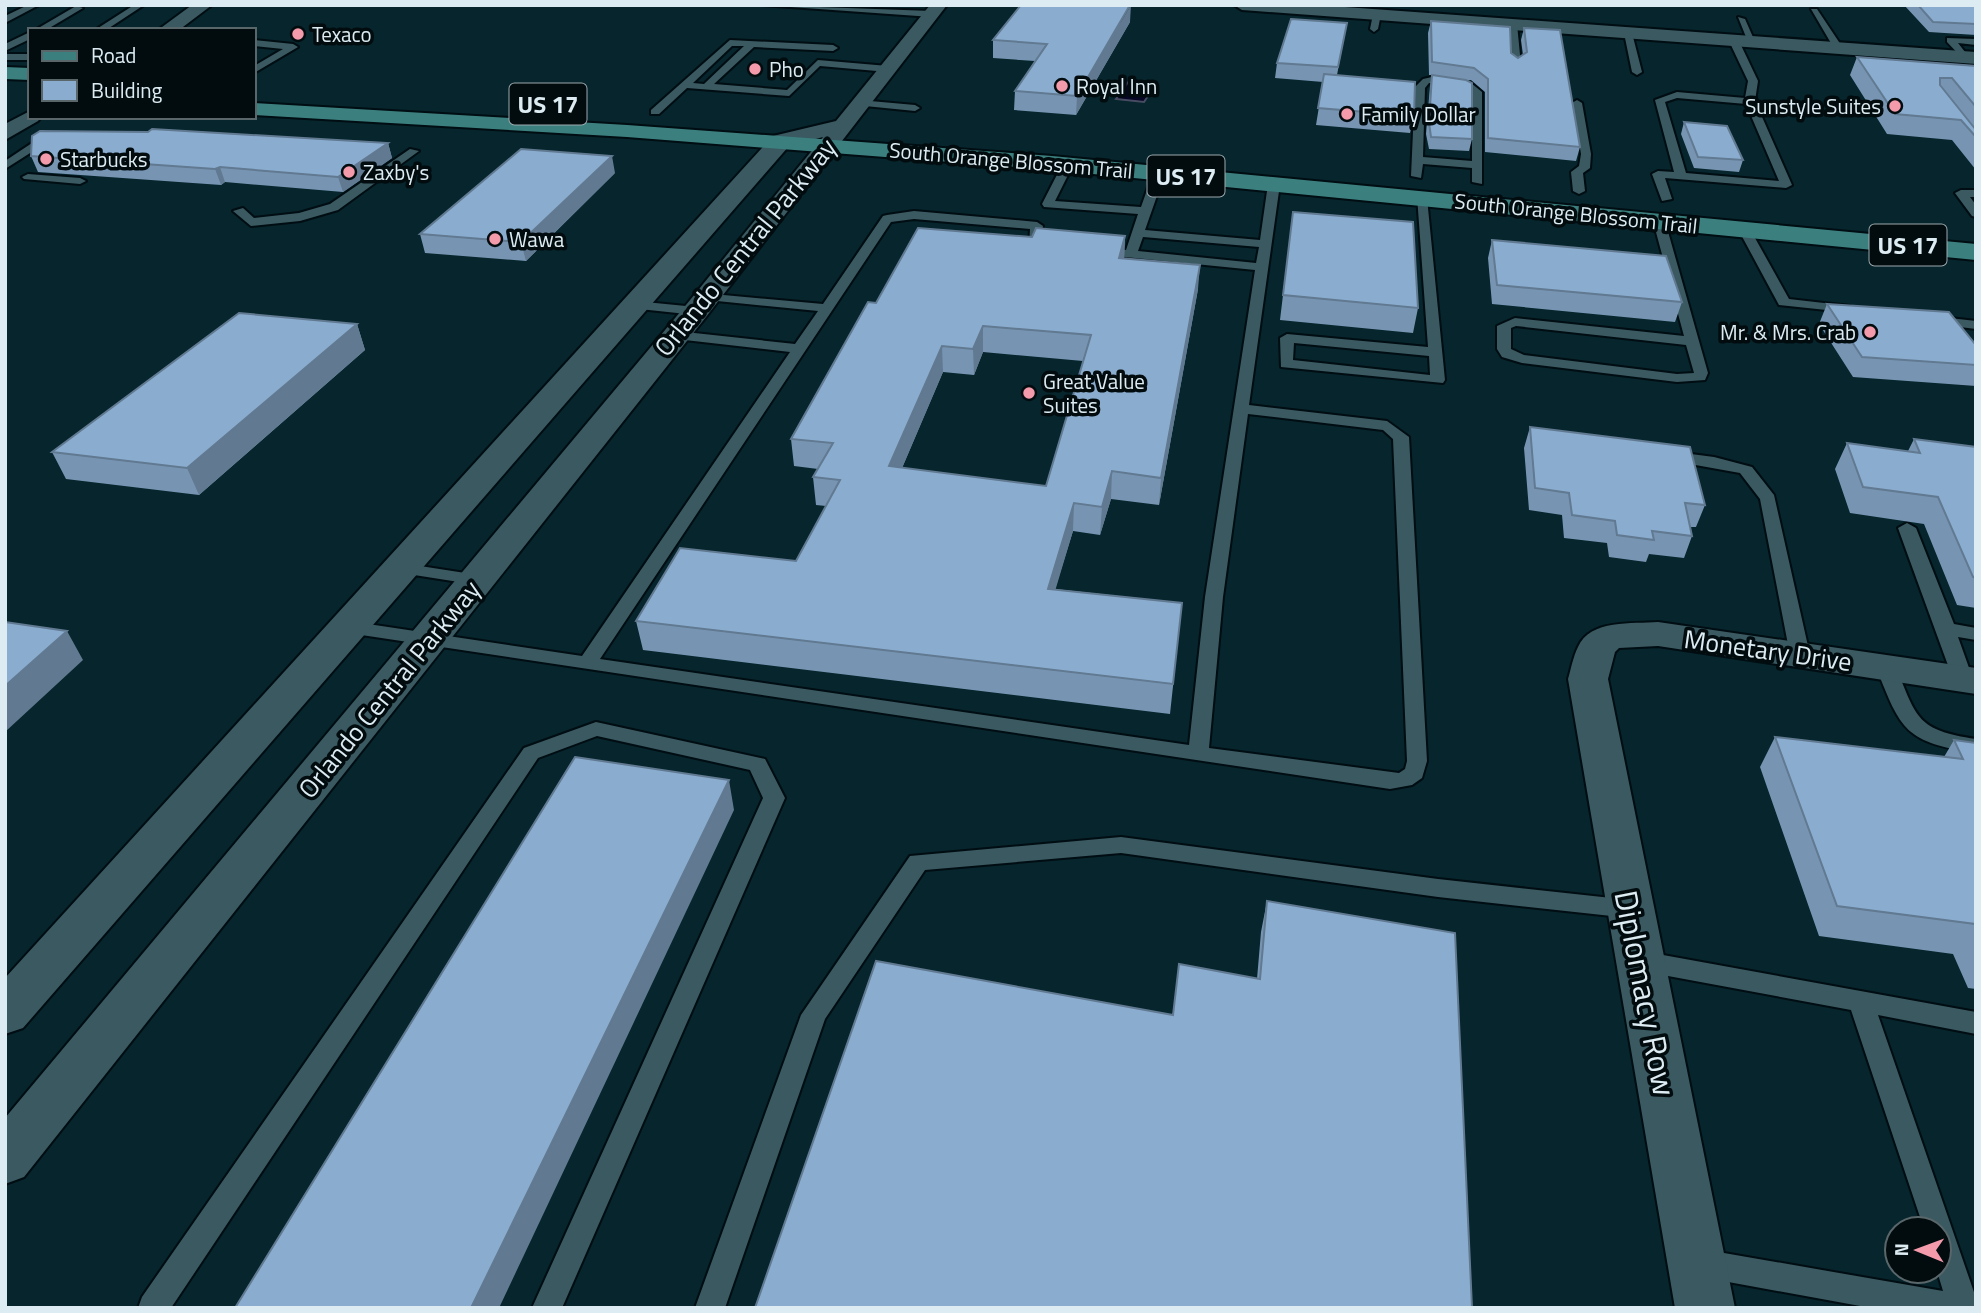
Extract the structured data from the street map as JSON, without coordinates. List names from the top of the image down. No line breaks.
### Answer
{"streets":{"main road":["US 17","South Orange Blossom Trail"],"street":["Orlando Central Parkway","Monetary Drive","Diplomacy Row"]},"crossings":[["South Orange Blossom Trail","Orlando Central Parkway"],["Monetary Drive","Diplomacy Row"]],"places":["Texaco","Pho","Royal Inn","Sunstyle Suites","Family Dollar","Starbucks","Zaxby's","Wawa","Mr. & Mrs. Crab","Great Value Suites"],"legend":["Road","Building"],"north":"left"}
